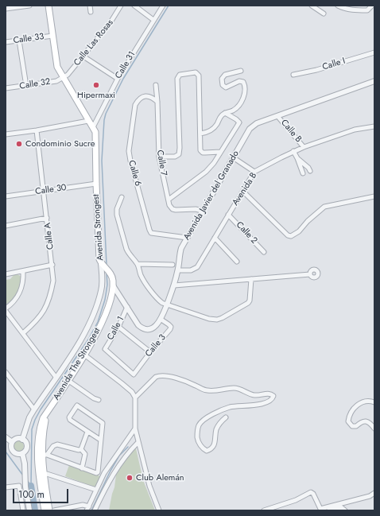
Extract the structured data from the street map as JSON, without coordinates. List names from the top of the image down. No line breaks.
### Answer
{"streets":{"main road":["Avenida Strongest","Avenida The Strongest"],"street":["Calle 33","Calle Las Rosas","Calle I","Calle 31","Calle 32","Calle B","Calle 7","Calle 6","Avenida B","Calle 30","Avenida Javier del Granado","Calle 2","Calle A","Calle 1","Calle 3"]},"crossings":[["Calle 33","Avenida Strongest"],["Calle Las Rosas","Calle 32"],["Calle Las Rosas","Avenida Strongest"],["Calle 31","Avenida Strongest"],["Calle 32","Avenida Strongest"],["Calle B","Avenida B"],["Calle B","Avenida Javier del Granado"],["Calle 7","Calle 6"],["Calle 7","Avenida Javier del Granado"],["Calle 6","Avenida Javier del Granado"],["Avenida B","Avenida Javier del Granado"],["Avenida B","Calle 2"],["Calle 30","Avenida Strongest"],["Calle 30","Calle A"],["Avenida Javier del Granado","Calle 3"],["Avenida Strongest","Avenida The Strongest"],["Calle 1","Calle 3"]],"places":["Hipermaxi","Condominio Sucre","Club Alemán"],"scale_bar":"100 m"}
